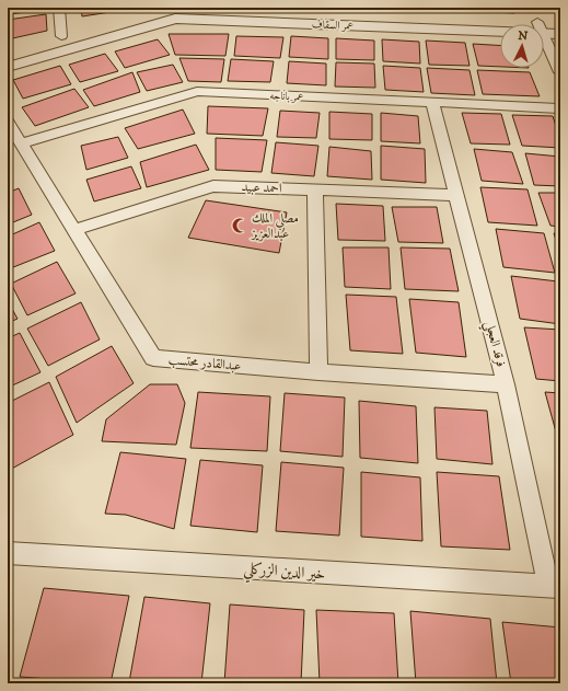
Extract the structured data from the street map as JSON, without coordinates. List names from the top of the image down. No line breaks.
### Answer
{"streets":{"street":["عمر السقاف","عمر باناجه","احمد عبيد","فرقد العجلي","عبدالقادر محتسب","خير الدين الزركلي"]},"crossings":[["عمر باناجه","فرقد العجلي"],["عمر باناجه","عبدالقادر محتسب"],["احمد عبيد","فرقد العجلي"],["احمد عبيد","عبدالقادر محتسب"],["فرقد العجلي","عبدالقادر محتسب"],["فرقد العجلي","خير الدين الزركلي"]],"places":{"mosque":["مصلي الملك عبدالعزيز"]},"north":"top"}
